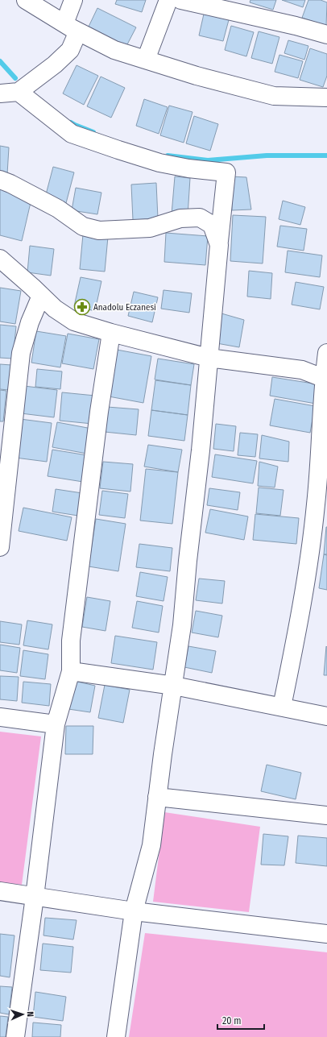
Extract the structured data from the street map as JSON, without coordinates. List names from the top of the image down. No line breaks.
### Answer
{"places":{"pharmacy":["Anadolu Eczanesi"]},"scale_bar":"20 m","north":"right"}
